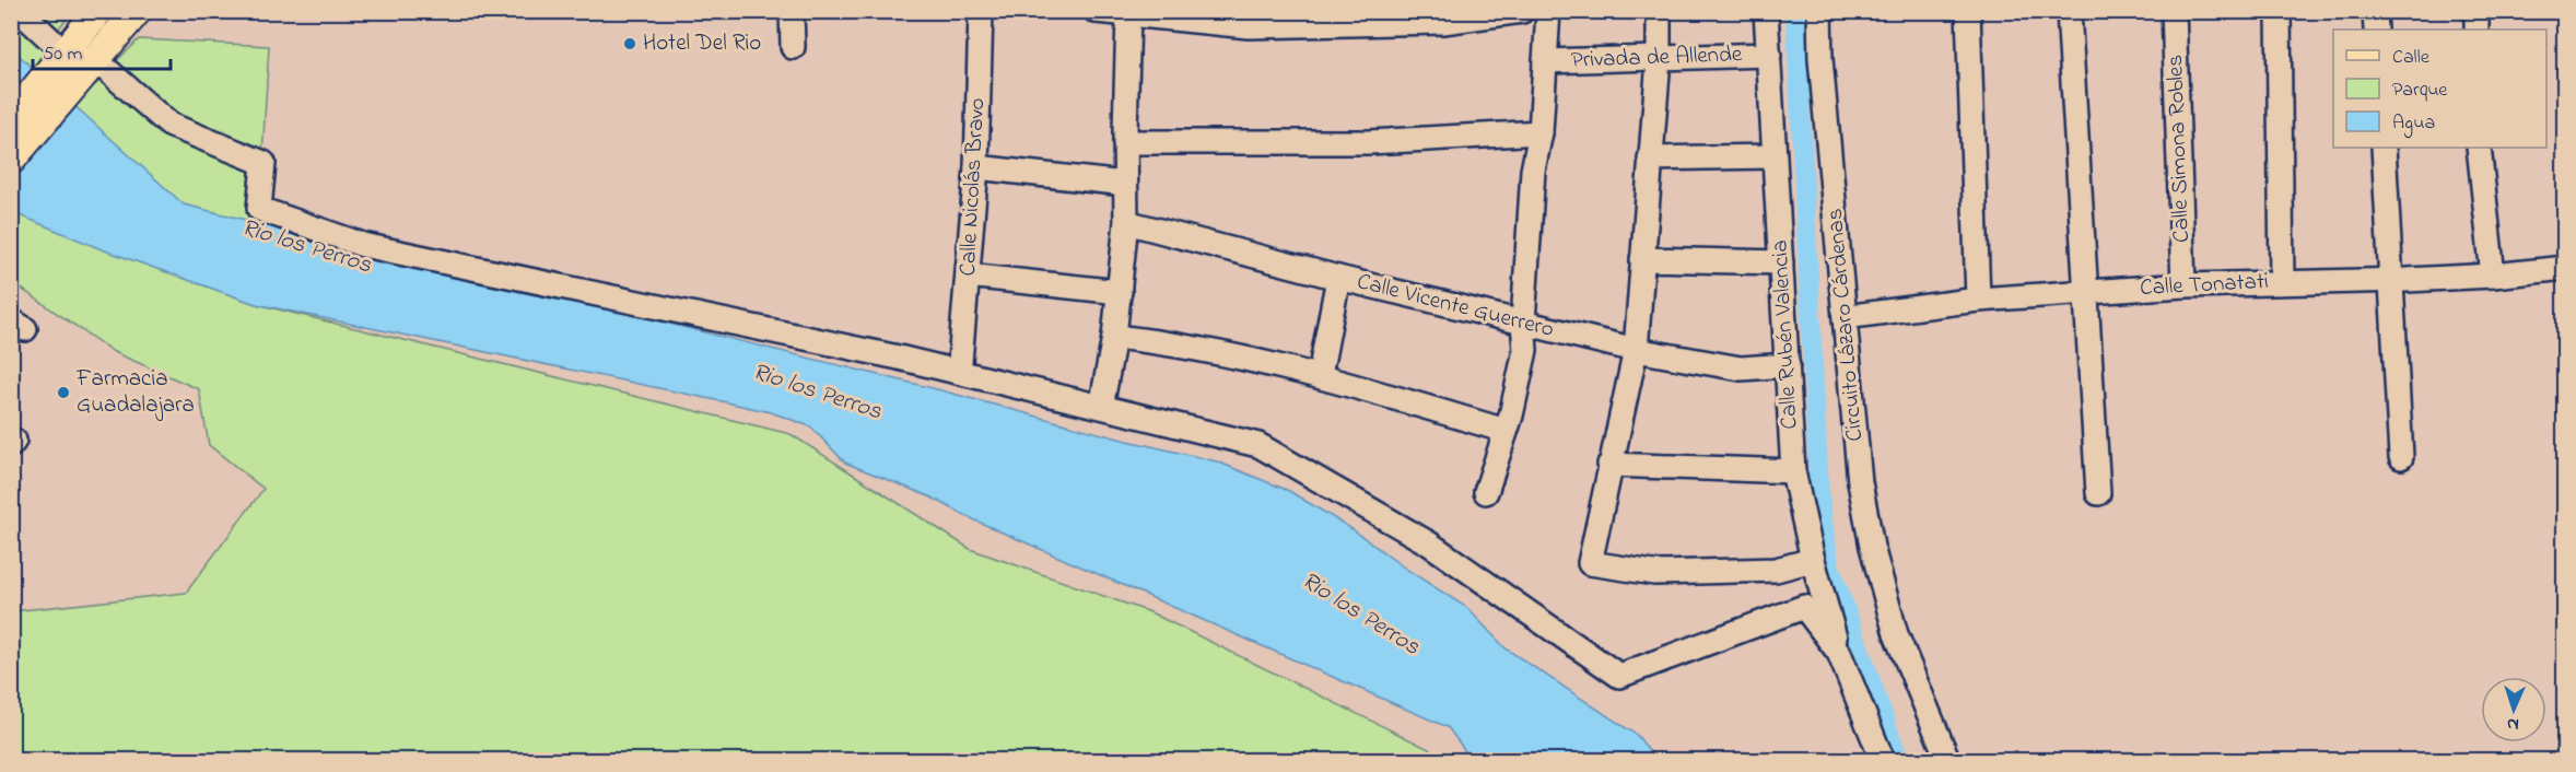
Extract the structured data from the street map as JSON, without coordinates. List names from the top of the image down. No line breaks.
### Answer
{"streets":{"street":["Privada de Allende","Calle Simona Robles","Calle Nicolás Bravo","Calle Tonatati","Calle Vicente Guerrero","Circuito Lázaro Cárdenas","Calle Rubén Valencia"]},"crossings":[["Privada de Allende","Calle Rubén Valencia"],["Calle Simona Robles","Calle Tonatati"],["Calle Tonatati","Circuito Lázaro Cárdenas"],["Calle Vicente Guerrero","Calle Rubén Valencia"]],"water":["Rio los Perros"],"places":["Hotel Del Rio","Farmacia Guadalajara"],"legend":["Calle","Parque","Agua"],"scale_bar":"50 m","north":"bottom"}
